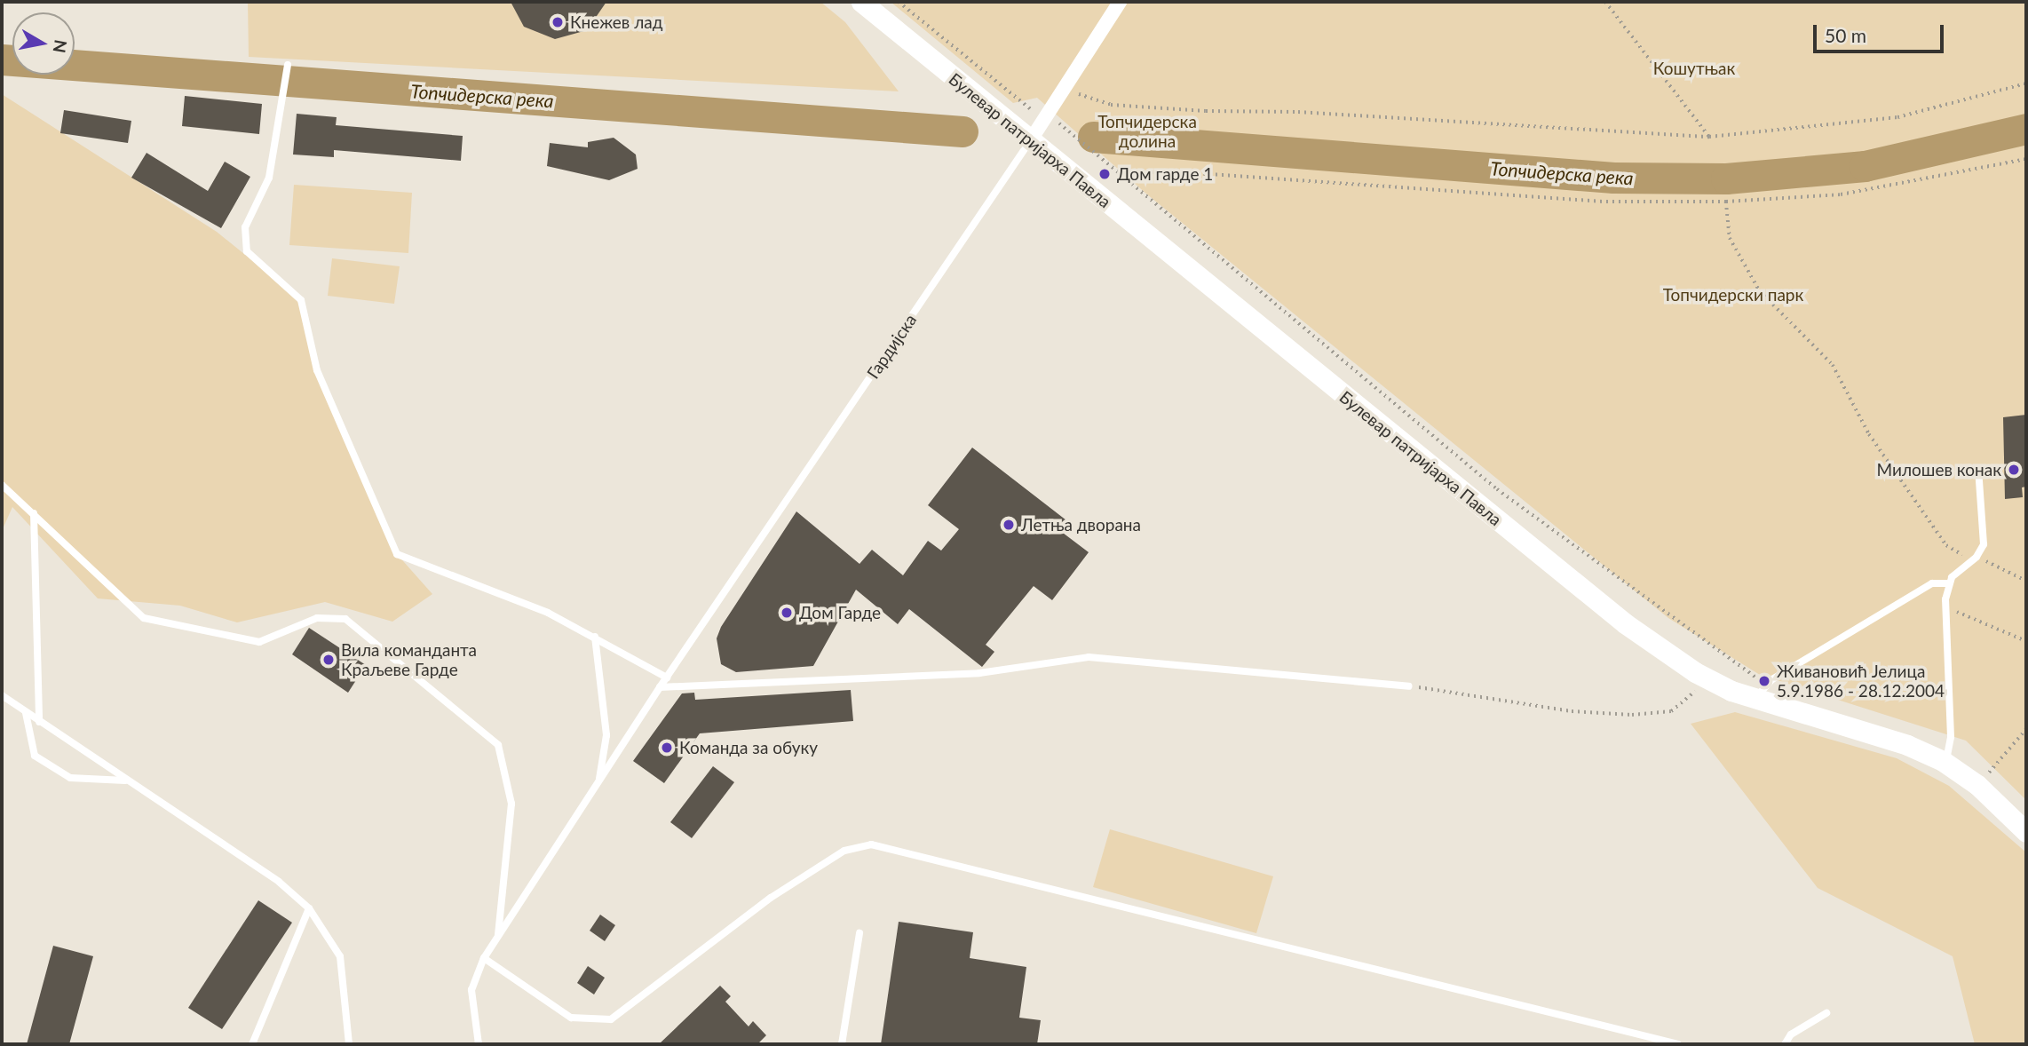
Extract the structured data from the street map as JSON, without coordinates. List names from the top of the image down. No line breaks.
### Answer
{"streets":{"main road":["Булевар патријарха Павла"],"street":["Гардијска"]},"crossings":[["Булевар патријарха Павла","Гардијска"]],"water":["Топчидерска река"],"parks":["Кошутњак","Топчидерска долина","Топчидерски парк"],"places":["Кнежев лад","Дом гарде 1","Милошев конак","Летња дворана","Дом Гарде","Вила команданта Краљеве Гарде","Живановић Јелица 5.9.1986 - 28.12.2004","Команда за обуку"],"scale_bar":"50 m","north":"right"}
